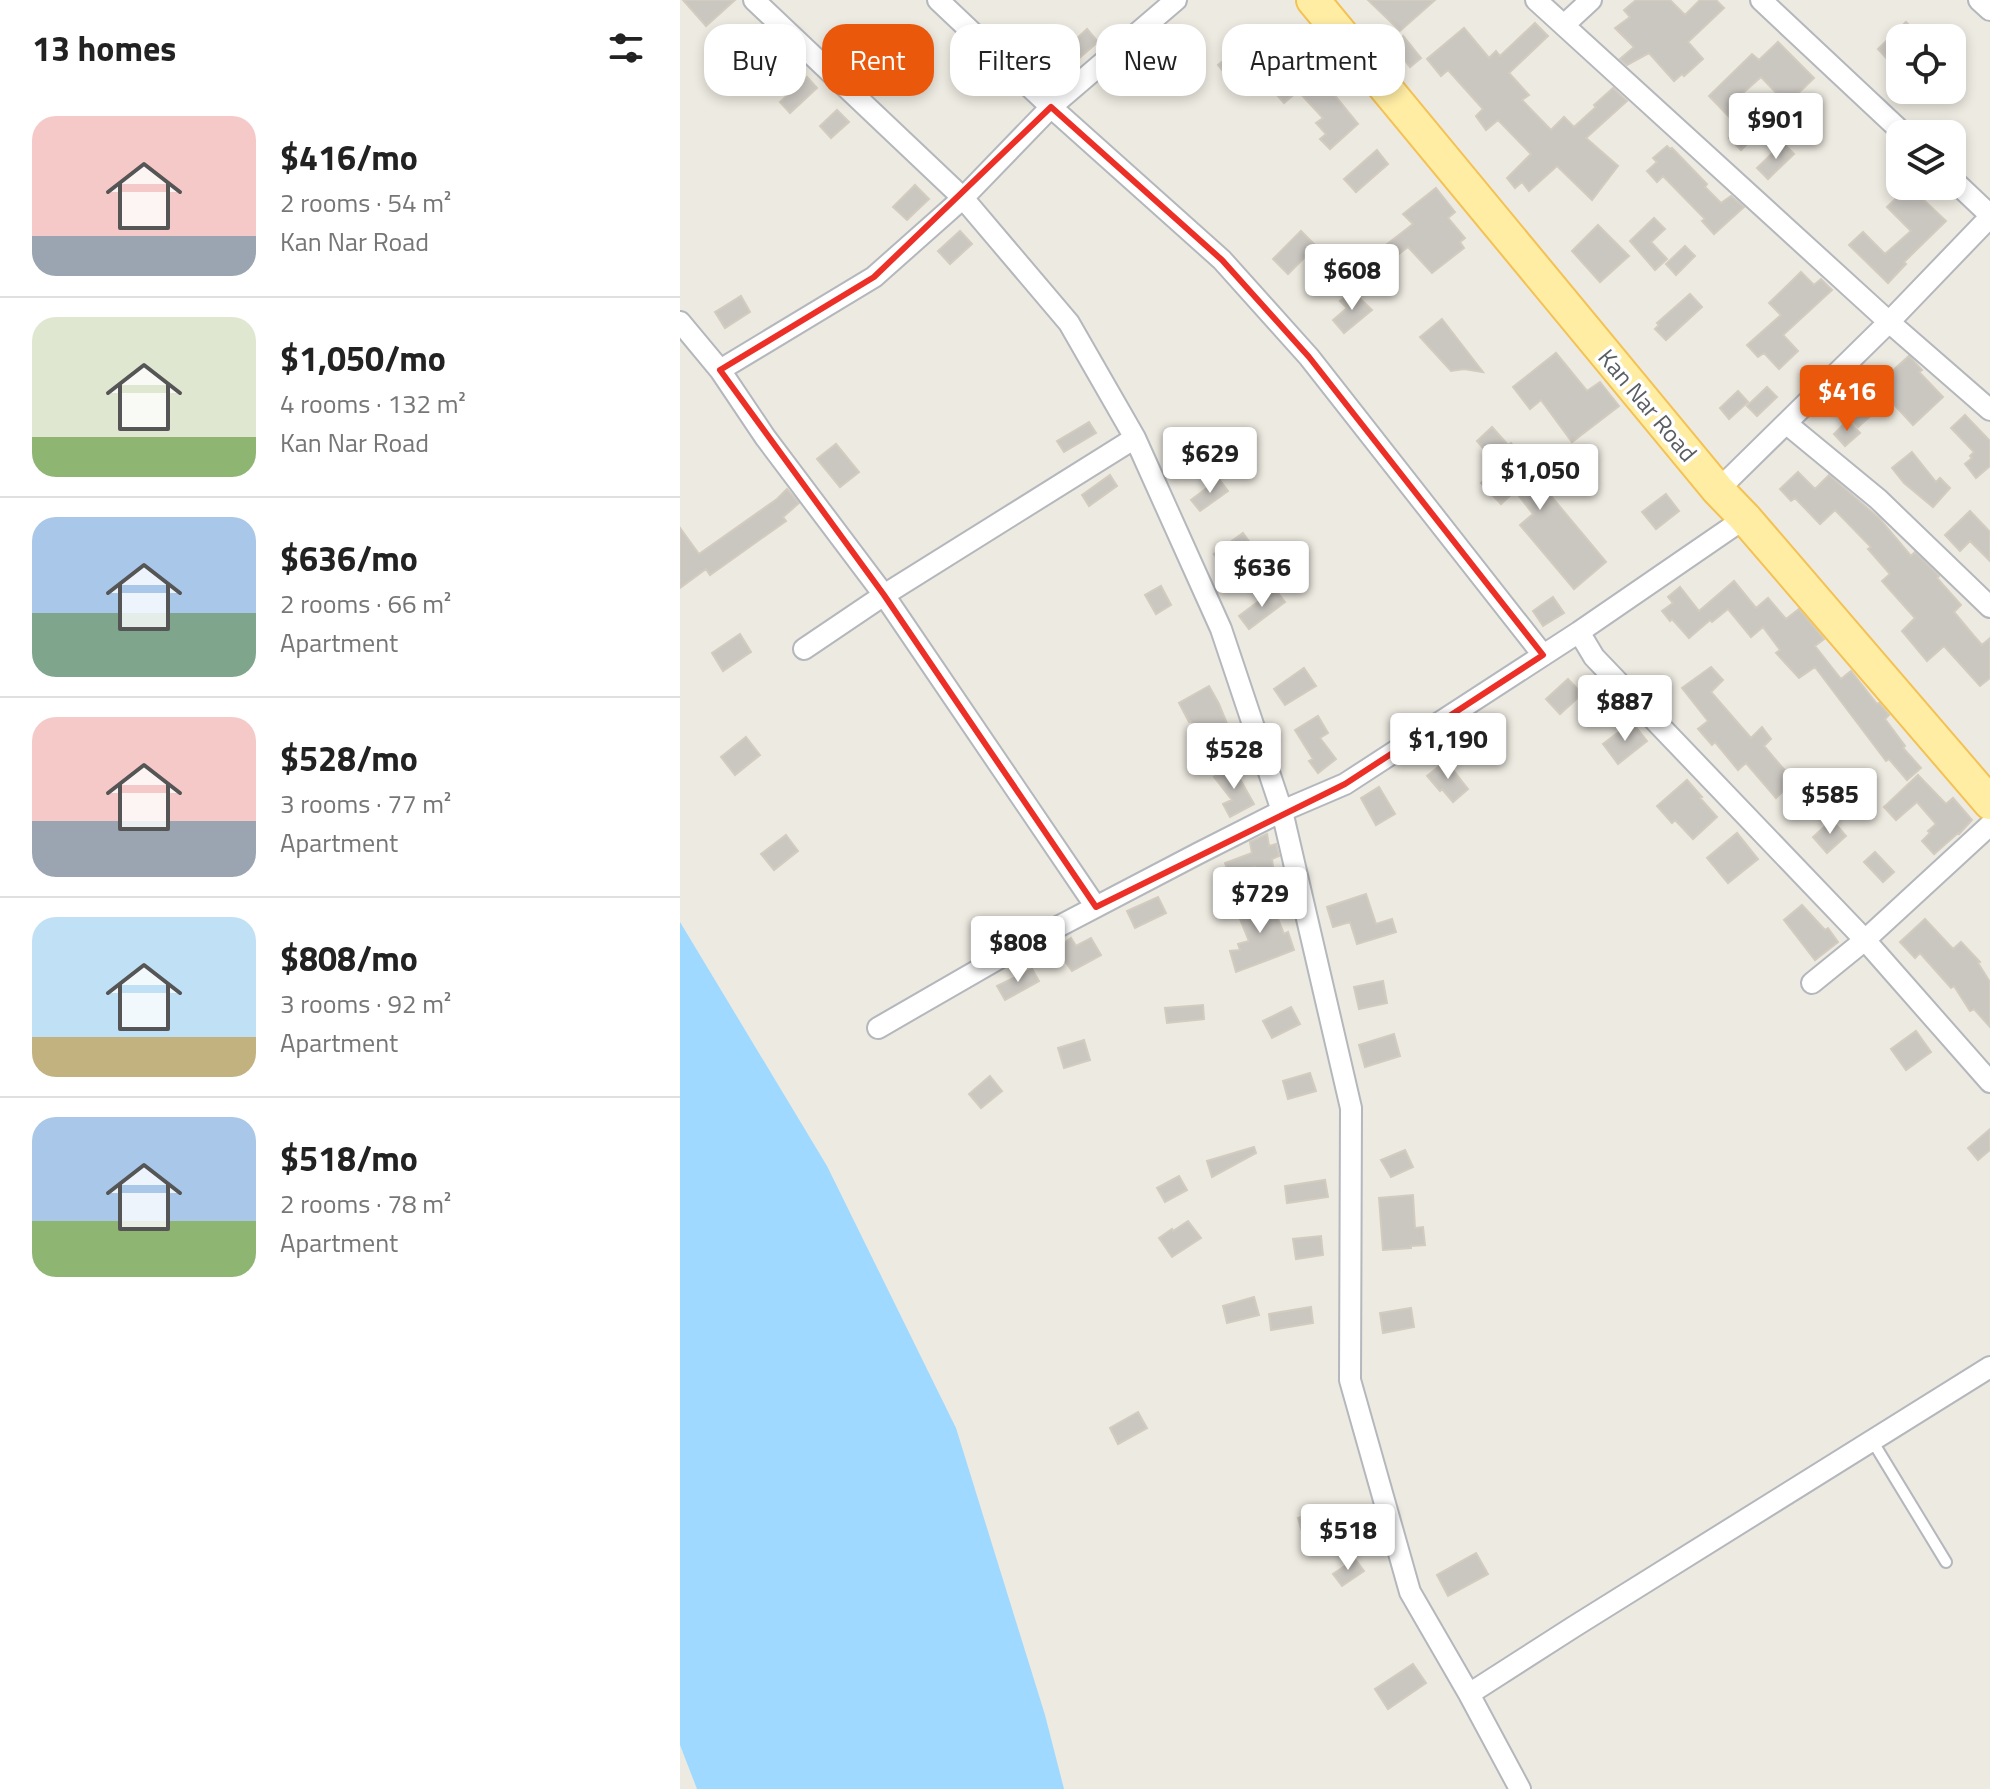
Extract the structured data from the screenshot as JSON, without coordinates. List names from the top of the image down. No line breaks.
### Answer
{"streets":{"main road":["Kan Nar Road"]},"page":{"heading":"13 homes","chip":["Buy","Rent","Filters","New","Apartment"],"price":["$901","$608","$416","$629","$1,050","$636","$887","$1,190","$528","$585","$729","$808","$518"],"list":[{"name":"$416/mo","note":"2 rooms · 54 m² · Kan Nar Road"},{"name":"$1,050/mo","note":"4 rooms · 132 m² · Kan Nar Road"},{"name":"$636/mo","note":"2 rooms · 66 m² · Apartment"},{"name":"$528/mo","note":"3 rooms · 77 m² · Apartment"},{"name":"$808/mo","note":"3 rooms · 92 m² · Apartment"},{"name":"$518/mo","note":"2 rooms · 78 m² · Apartment"}]}}
